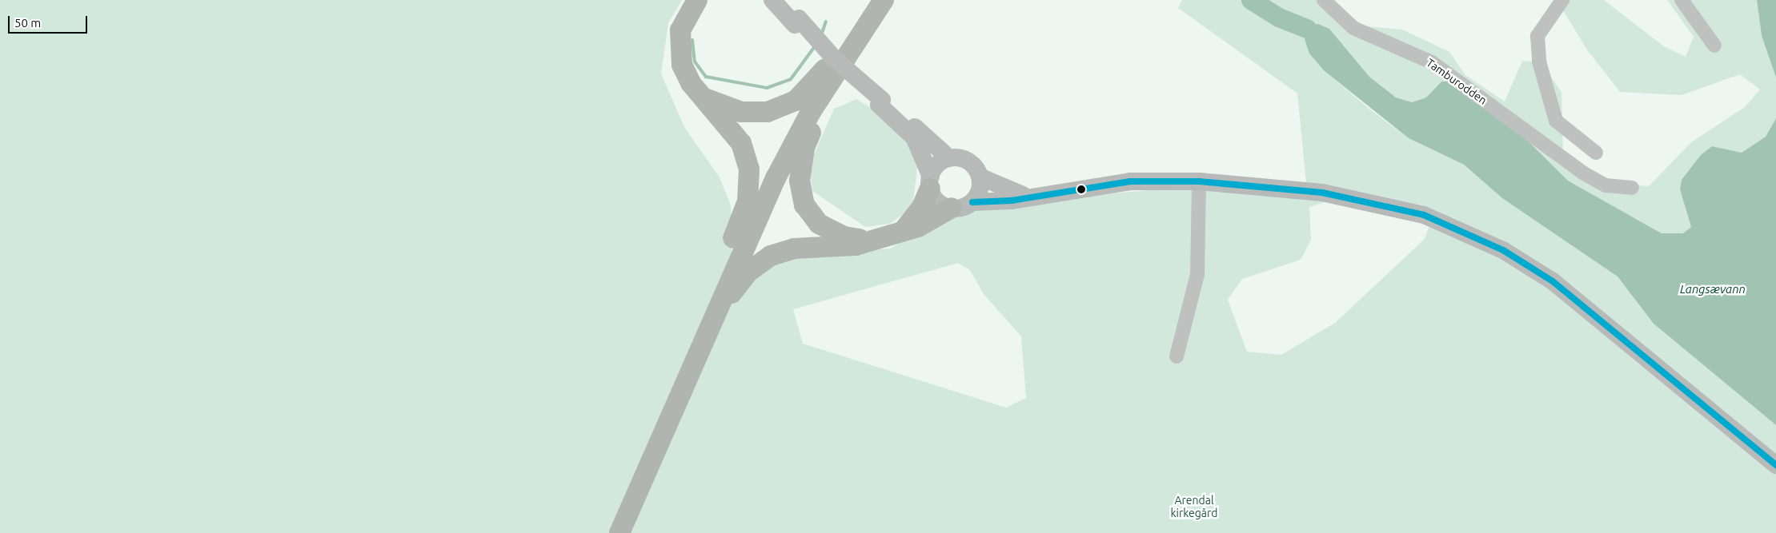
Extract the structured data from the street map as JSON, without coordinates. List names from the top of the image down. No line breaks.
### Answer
{"streets":{"street":["Tamburodden"]},"water":["Langsævann"],"parks":["Arendal kirkegård"],"scale_bar":"50 m"}
